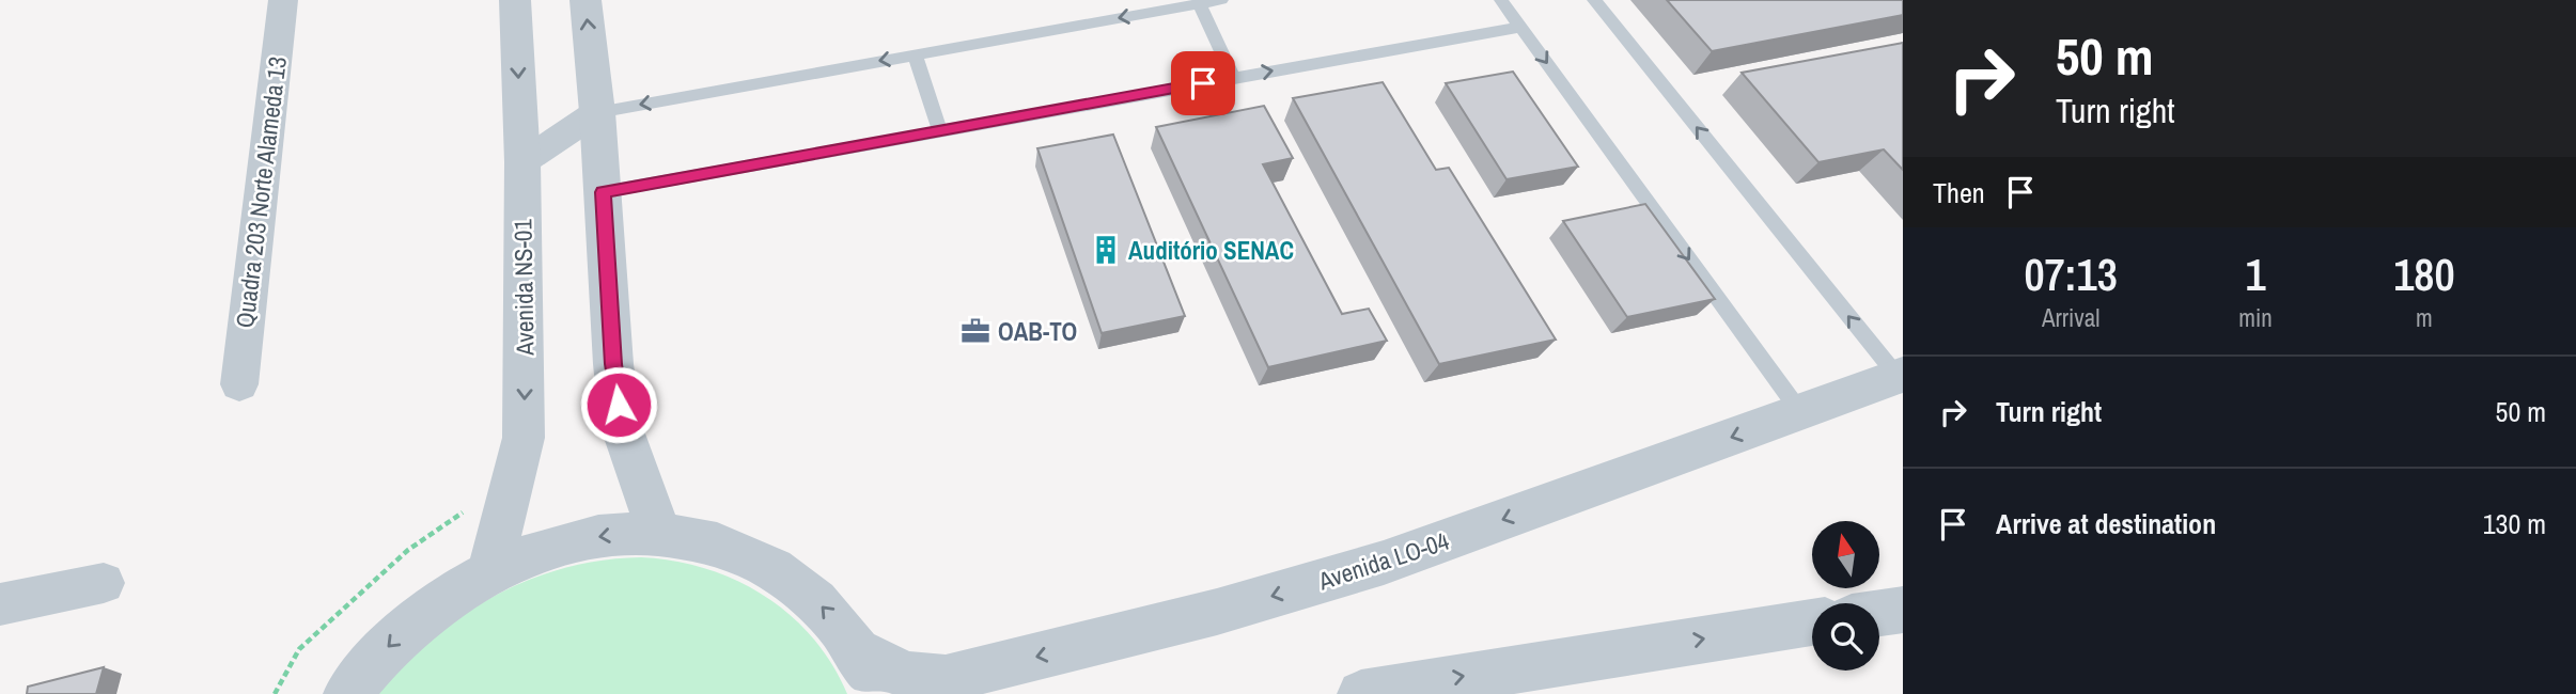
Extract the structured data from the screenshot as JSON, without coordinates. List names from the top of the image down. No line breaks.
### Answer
{"streets":{"street":["Quadra 203 Norte Alameda 13","Avenida NS-01","Avenida LO-04"]},"places":{"building":["Auditório SENAC"],"office":["OAB-TO"]},"north":"top","page":{"turn":["50 m","Turn right"],"then":"Then","eta":["07:13","Arrival","1","min","180","m"],"list":[{"name":"Turn right","value":"50 m"},{"name":"Arrive at destination","value":"130 m"}]}}
